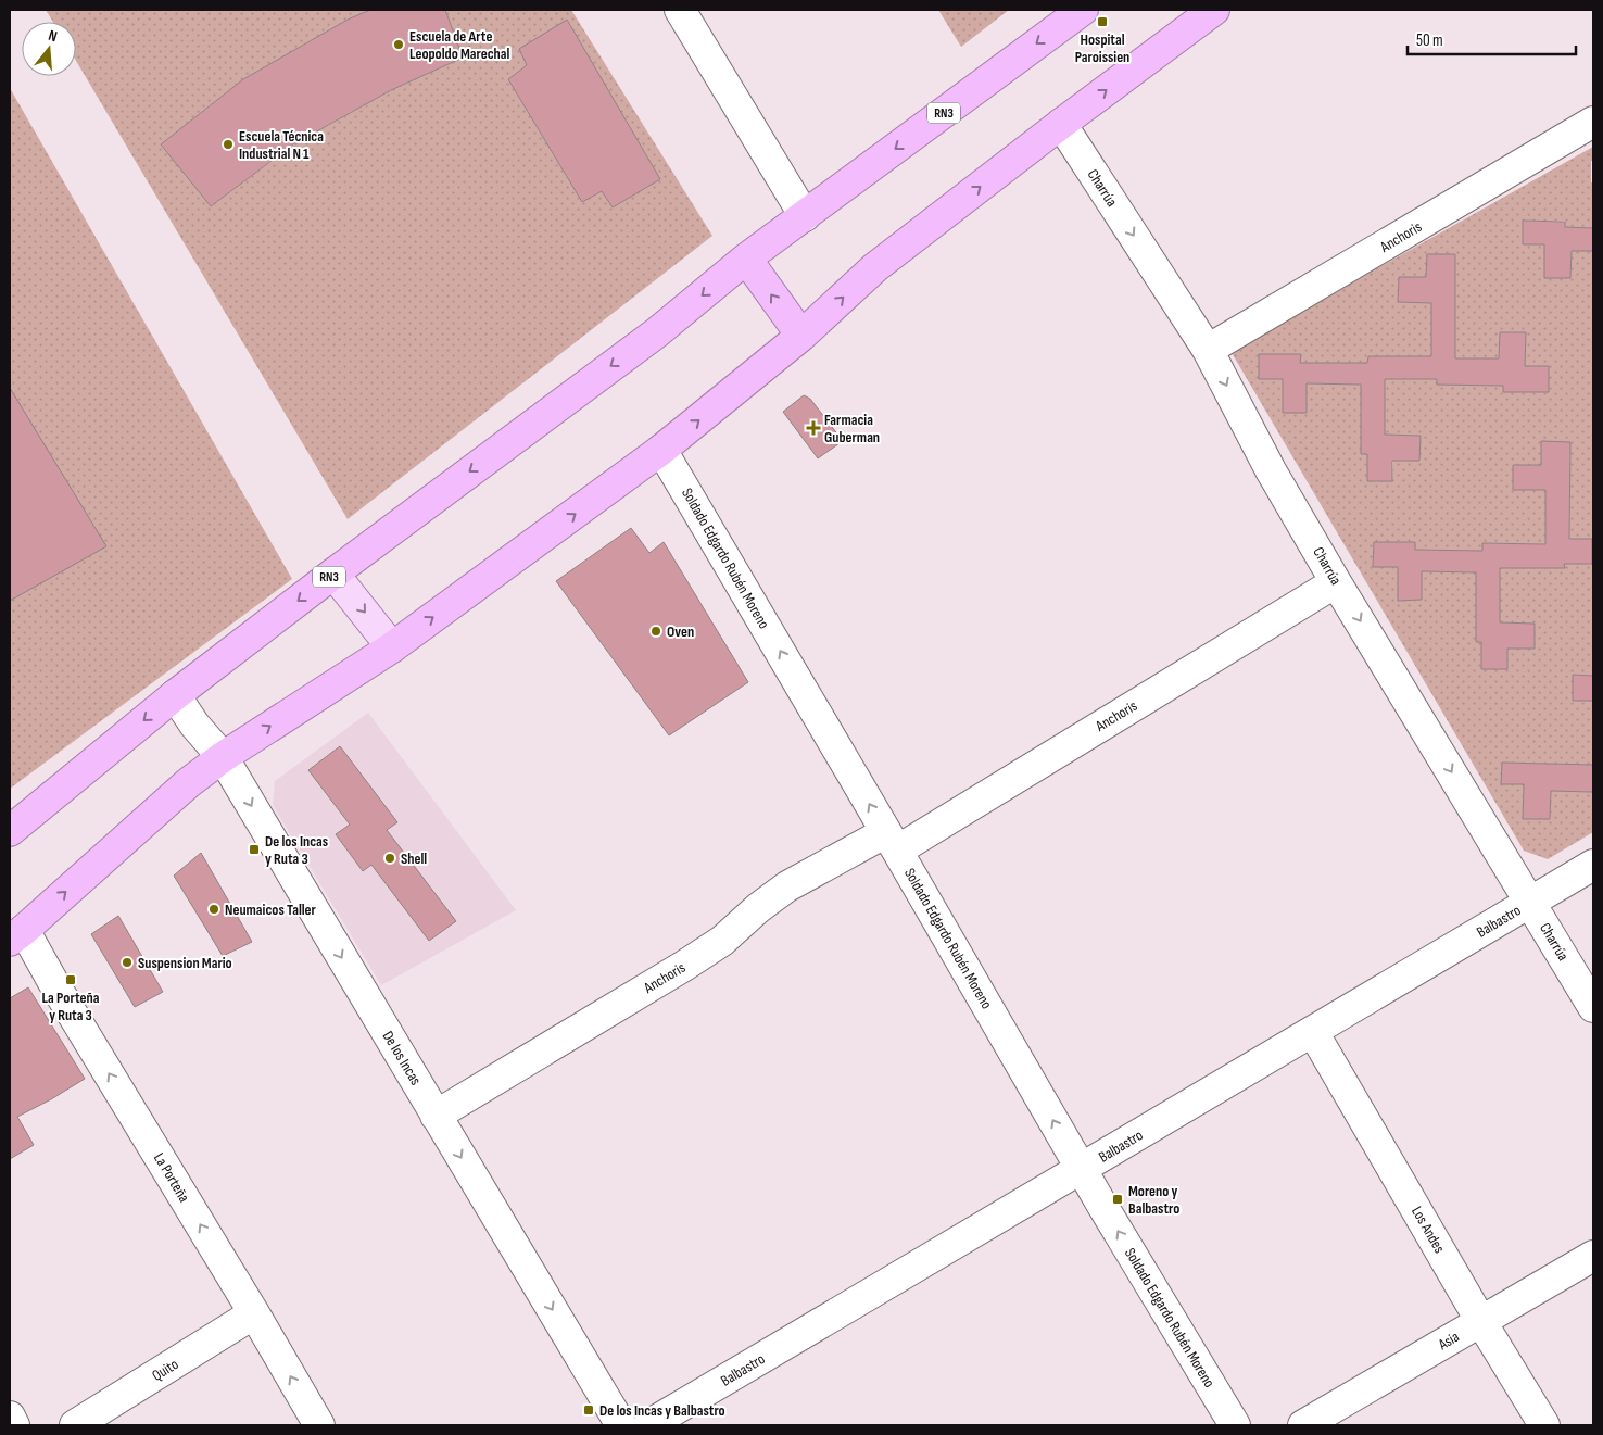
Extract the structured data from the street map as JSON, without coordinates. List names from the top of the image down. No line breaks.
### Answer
{"streets":{"highway":["RN3"],"street":["Charrúa","Anchoris","Soldado Edgardo Rubén Moreno","Balbastro","De los Incas","La Porteña","Los Andes","Asia","Quito"]},"crossings":[["RN3","De los Incas"],["Charrúa","Anchoris"],["Charrúa","Balbastro"],["Anchoris","Soldado Edgardo Rubén Moreno"],["Anchoris","De los Incas"],["Soldado Edgardo Rubén Moreno","Balbastro"],["Balbastro","Los Andes"],["La Porteña","Quito"],["Los Andes","Asia"]],"one_way":["Charrúa","Soldado Edgardo Rubén Moreno","De los Incas","La Porteña"],"places":{"transit":["Hospital Paroissien","De los Incas y Ruta 3","La Porteña y Ruta 3","Moreno y Balbastro","De los Incas y Balbastro"],"other":["Escuela de Arte Leopoldo Marechal","Escuela Técnica Industrial N 1","Oven","Shell","Neumaicos Taller","Suspension Mario"],"health":["Farmacia Guberman"]},"scale_bar":"50 m","north":"top"}
